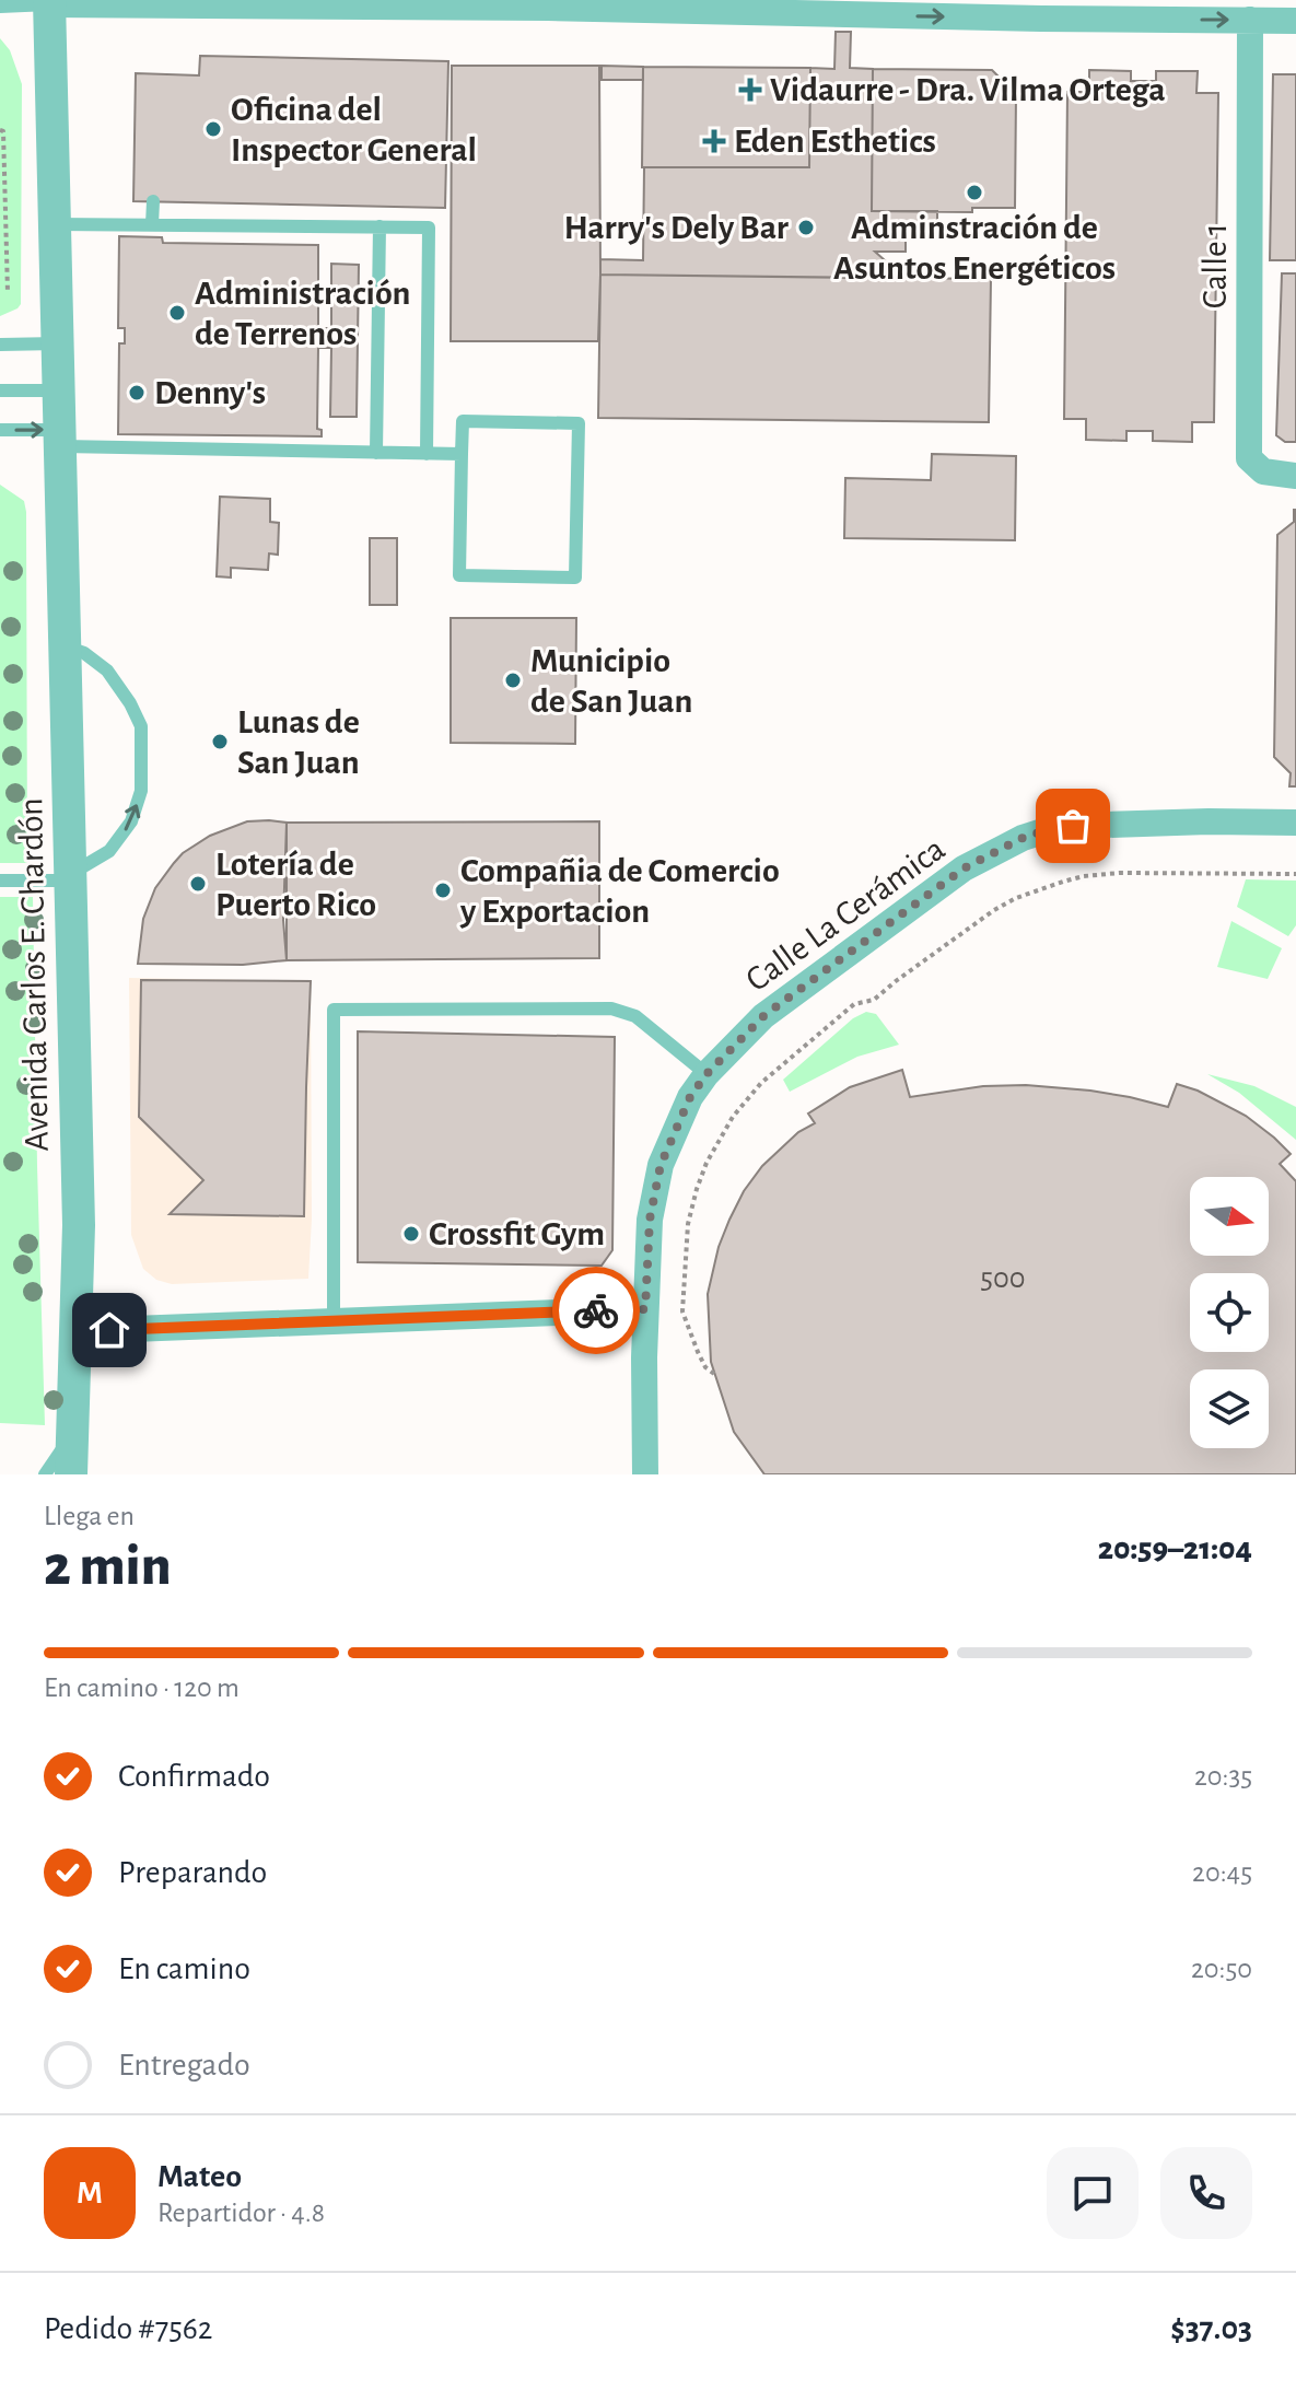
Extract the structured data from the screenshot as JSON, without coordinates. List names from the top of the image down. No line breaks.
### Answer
{"streets":{"street":["Calle 1","Calle La Cerámica","Avenida Carlos E. Chardón"]},"places":{"health":["Vidaurre - Dra. Vilma Ortega","Eden Esthetics"],"other":["Oficina del Inspector General","Adminstración de Asuntos Energéticos","Harry's Dely Bar","Administración de Terrenos","Denny's","Municipio de San Juan","Lunas de San Juan","Lotería de Puerto Rico","Compañia de Comercio y Exportacion","Crossfit Gym"]},"house_numbers":["500"],"north":"right","page":{"heading":["2 min","Llega en","20:59–21:04"],"panel":["Mateo","Repartidor · 4.8","Pedido #7562","$37.03"],"bar":"En camino · 120 m","list":[["Confirmado","20:35"],["Preparando","20:45"],["En camino","20:50"],"Entregado"],"round":"M"}}
